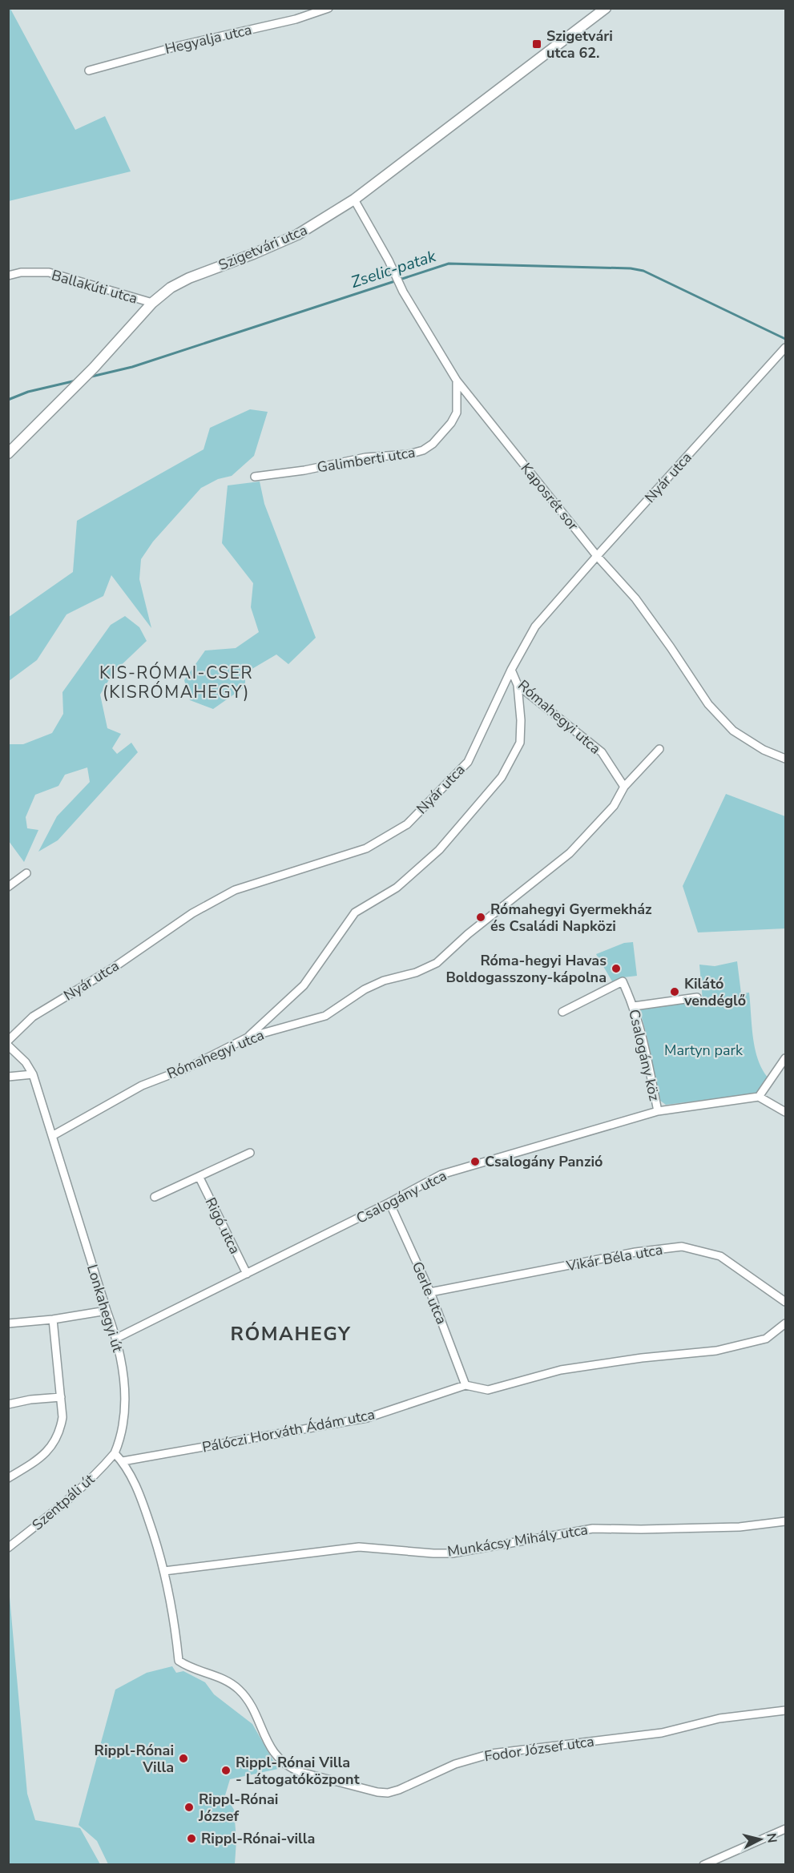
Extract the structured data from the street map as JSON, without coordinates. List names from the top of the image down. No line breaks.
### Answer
{"streets":{"street":["Hegyalja utca","Szigetvári utca","Ballakúti utca","Galimberti utca","Nyár utca","Kaposrét sor","Rómahegyi utca","Csalogány köz","Csalogány utca","Rigó utca","Vikár Béla utca","Gerle utca","Lonkahegyi út","Pálóczi Horváth Ádám utca","Szentpáli út","Munkácsy Mihály utca","Fodor József utca"]},"crossings":[["Szigetvári utca","Ballakúti utca"],["Szigetvári utca","Kaposrét sor"],["Galimberti utca","Kaposrét sor"],["Nyár utca","Kaposrét sor"],["Nyár utca","Rómahegyi utca"],["Rómahegyi utca","Lonkahegyi út"],["Csalogány köz","Csalogány utca"],["Csalogány utca","Rigó utca"],["Csalogány utca","Gerle utca"],["Csalogány utca","Lonkahegyi út"],["Vikár Béla utca","Gerle utca"],["Gerle utca","Pálóczi Horváth Ádám utca"],["Lonkahegyi út","Szentpáli út"],["Munkácsy Mihály utca","Fodor József utca"]],"districts":["KIS-RÓMAI-CSER (KISRÓMAHEGY)","RÓMAHEGY"],"water":["Zselic-patak"],"parks":["Martyn park"],"places":{"transit":["Szigetvári utca 62."],"other":["Rómahegyi Gyermekház és Családi Napközi","Róma-hegyi Havas Boldogasszony-kápolna","Kilátó vendéglő","Csalogány Panzió","Rippl-Rónai Villa","Rippl-Rónai Villa - Látogatóközpont","Rippl-Rónai József","Rippl-Rónai-villa"]},"north":"right"}
